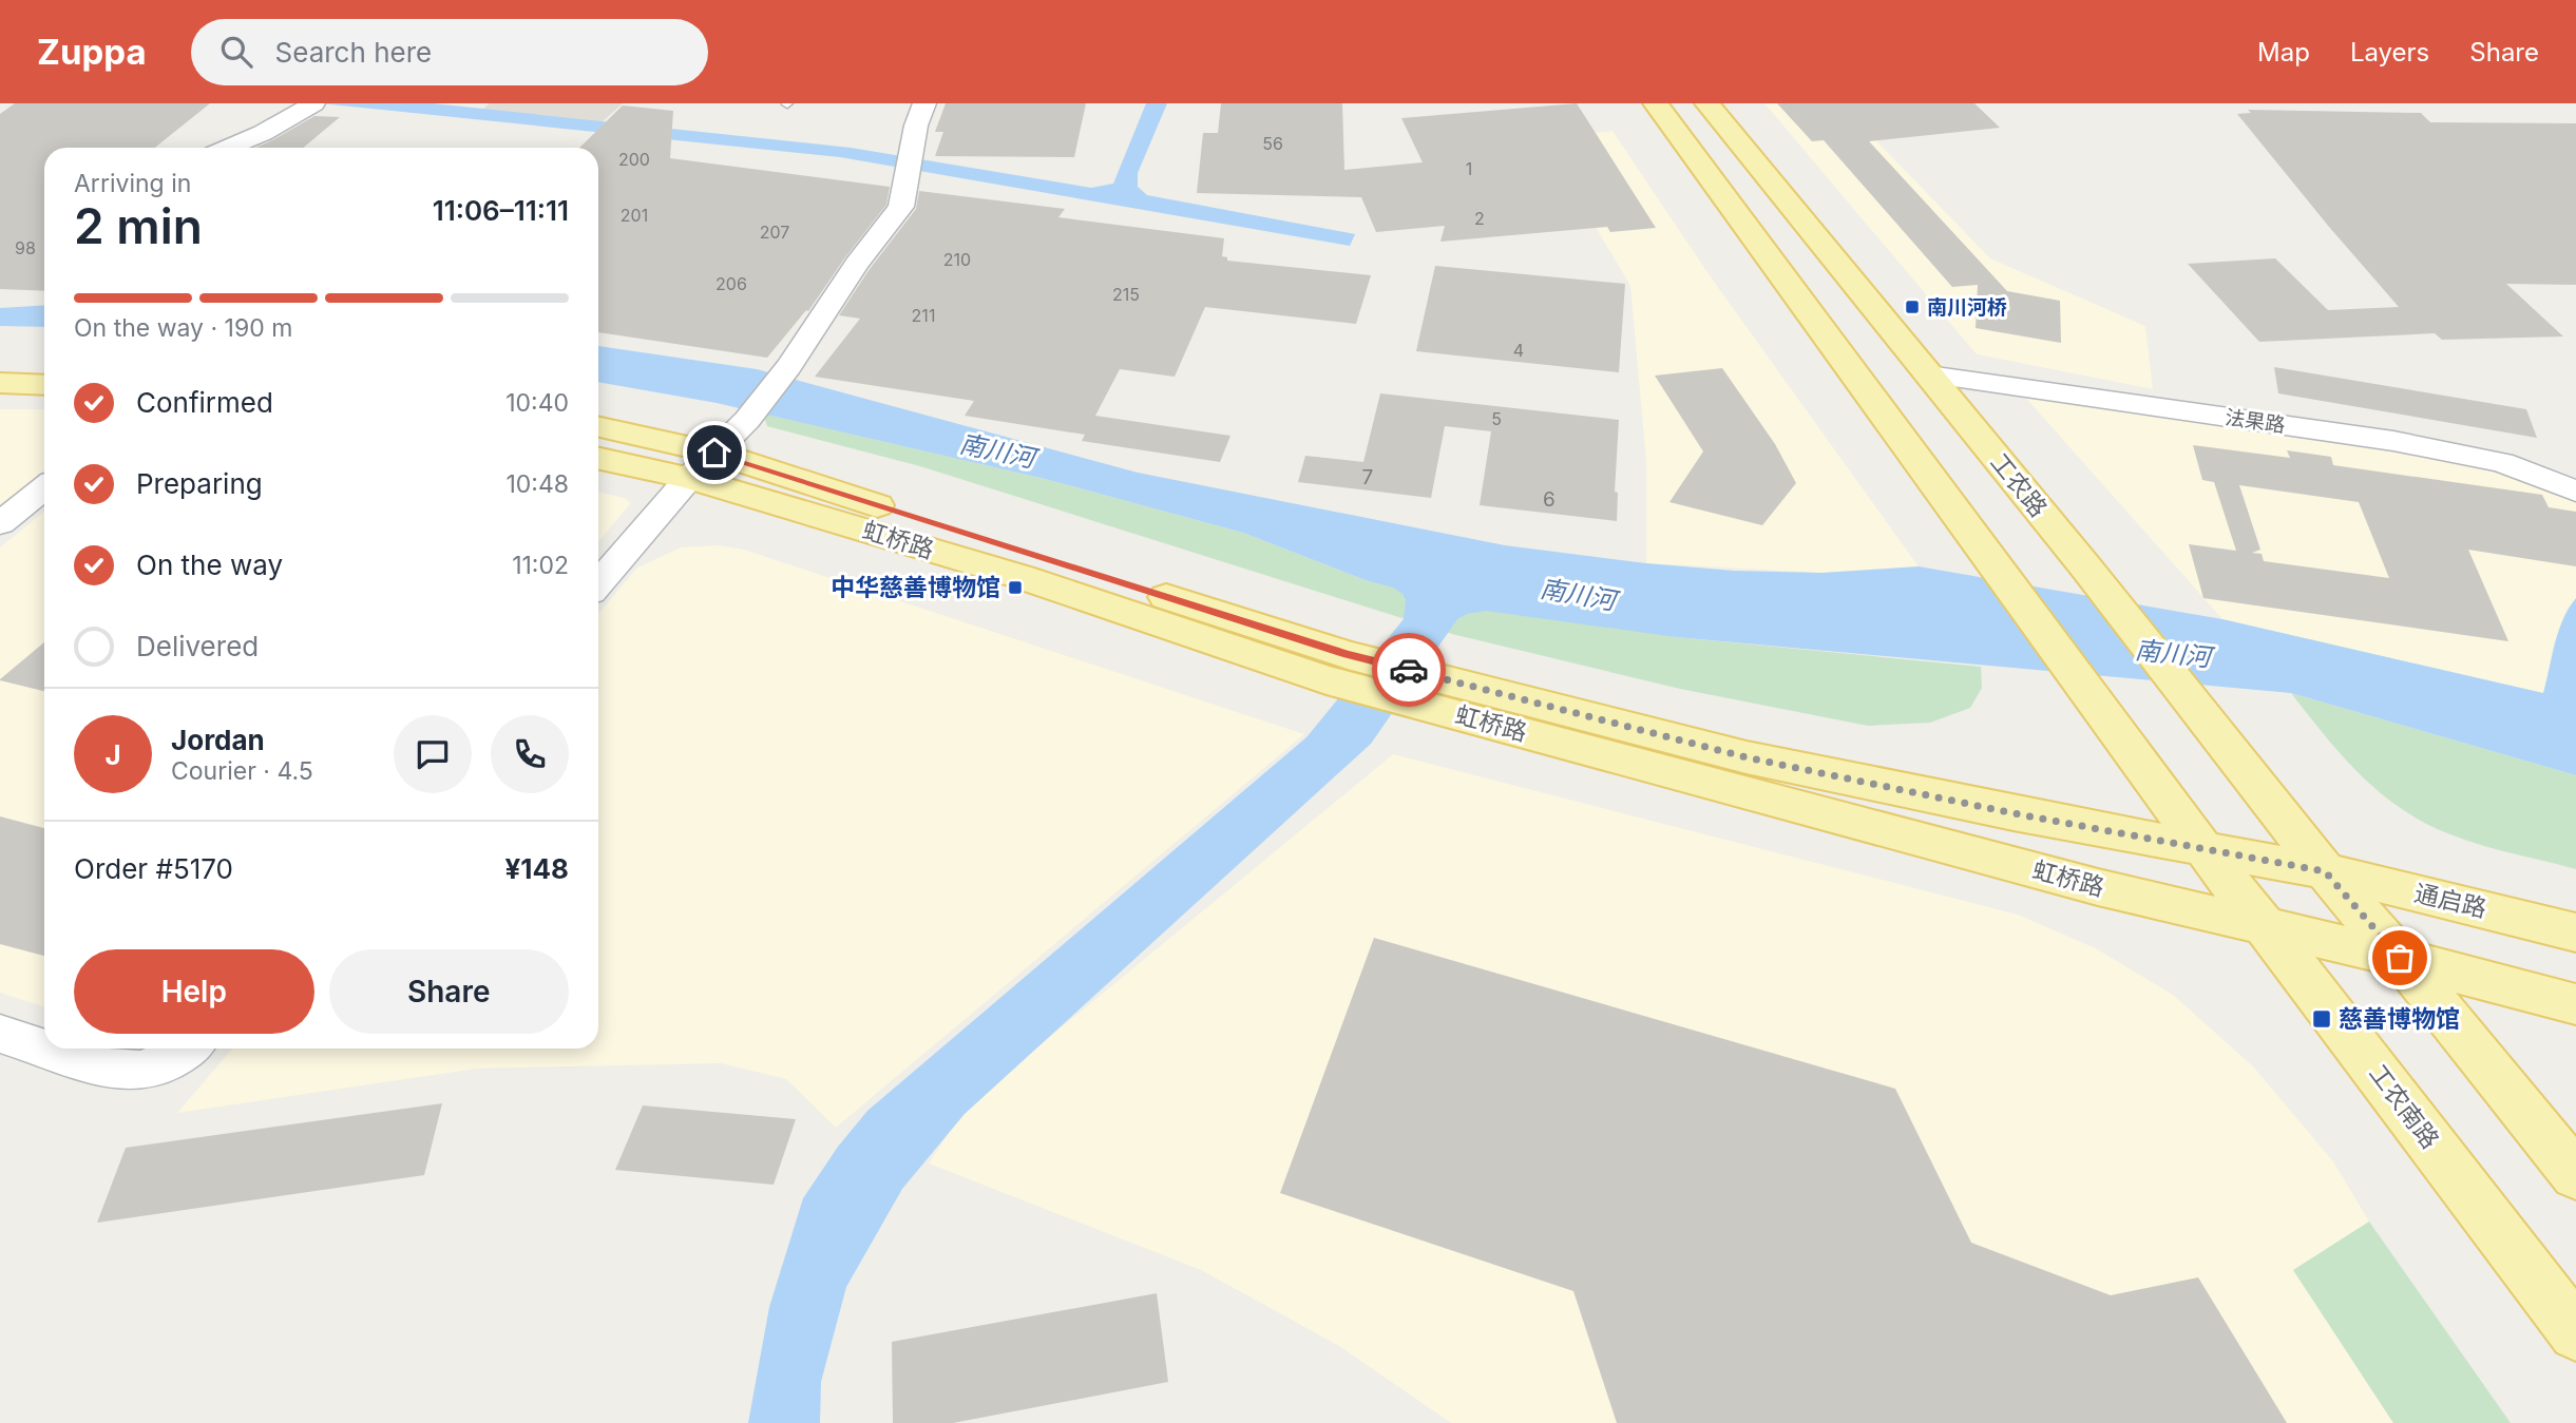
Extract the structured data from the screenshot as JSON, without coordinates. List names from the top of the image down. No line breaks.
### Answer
{"streets":{"main road":["工农路","虹桥路","通启路","工农南路"],"street":["法果路"]},"crossings":[["法果路","工农路"],["工农路","虹桥路"],["工农路","通启路"],["虹桥路","通启路"],["虹桥路","工农南路"]],"water":["南川河"],"places":{"transit":["南川河桥","中华慈善博物馆","慈善博物馆"]},"house_numbers":["56","200","1","201","2","207","98","210","206","215","211","4","5","7","6"],"page":{"header":"Zuppa","search":"Search here","nav":["Map","Layers","Share"],"heading":["2 min","Arriving in","11:06–11:11"],"panel":["Jordan","Courier · 4.5","Order #5170","¥148"],"bar":"On the way · 190 m","list":[["Confirmed","10:40"],["Preparing","10:48"],["On the way","11:02"],"Delivered"],"round":"J","buttons":["Help","Share"]}}
